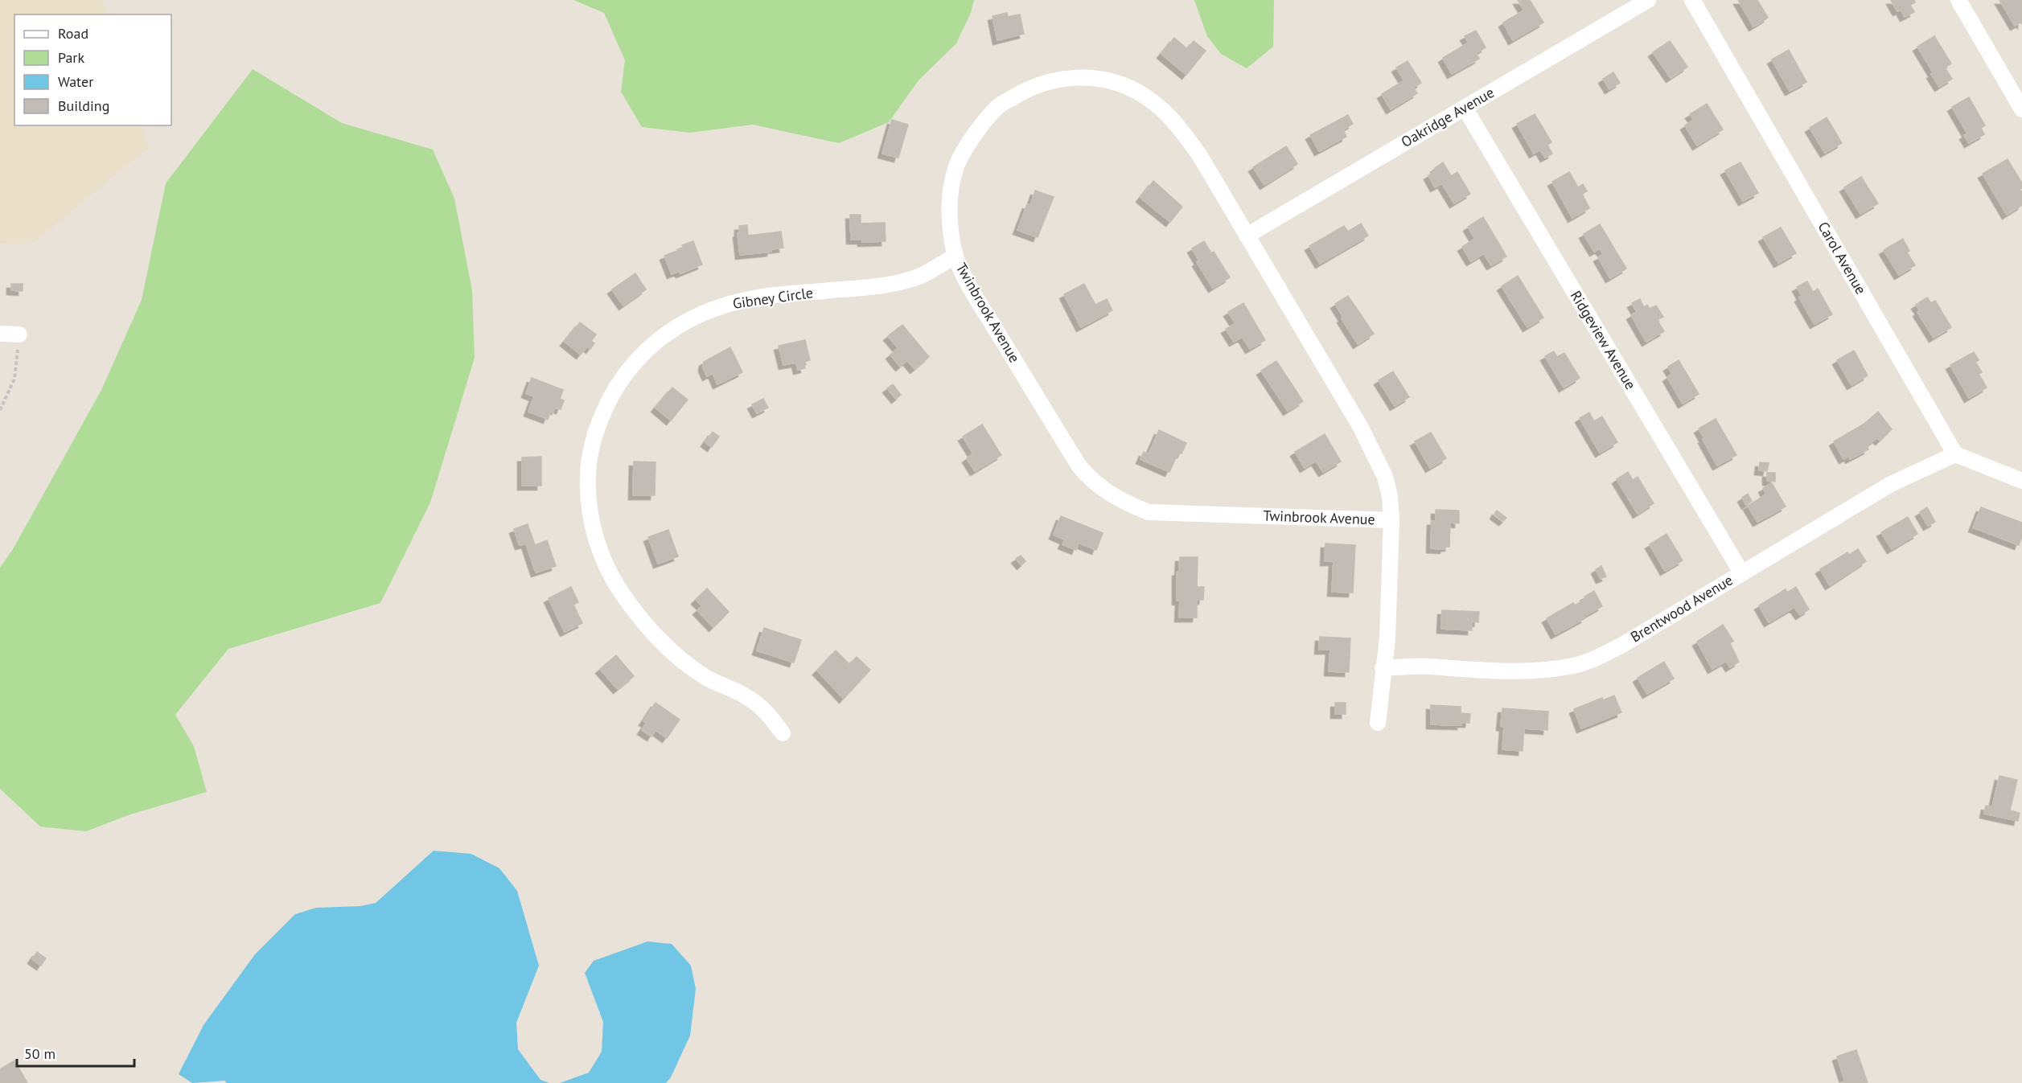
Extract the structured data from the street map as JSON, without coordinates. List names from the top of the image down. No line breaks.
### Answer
{"streets":{"street":["Oakridge Avenue","Carol Avenue","Gibney Circle","Twinbrook Avenue","Ridgeview Avenue","Brentwood Avenue"]},"crossings":[["Oakridge Avenue","Twinbrook Avenue"],["Oakridge Avenue","Ridgeview Avenue"],["Carol Avenue","Brentwood Avenue"],["Gibney Circle","Twinbrook Avenue"],["Twinbrook Avenue","Brentwood Avenue"],["Ridgeview Avenue","Brentwood Avenue"]],"legend":["Road","Park","Water","Building"],"scale_bar":"50 m"}
